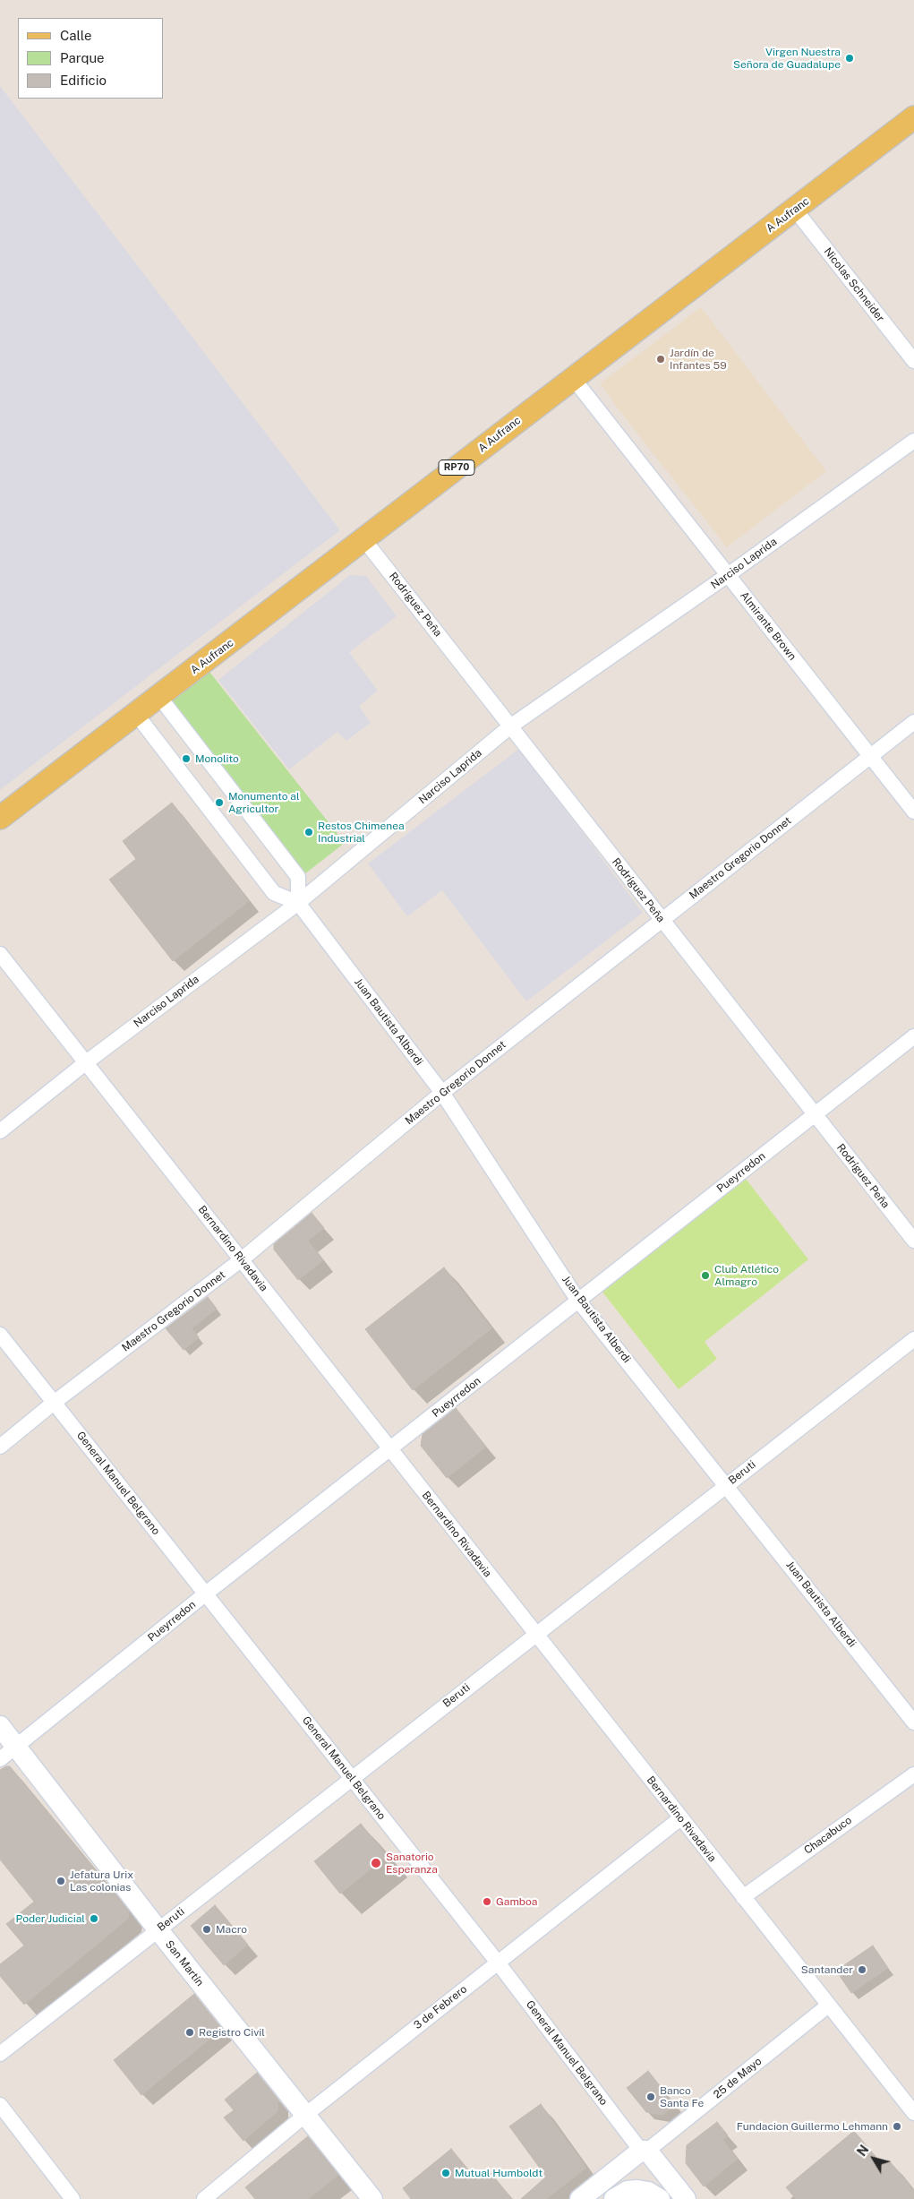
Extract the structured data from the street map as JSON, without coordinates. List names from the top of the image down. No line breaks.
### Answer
{"streets":{"main road":["A Aufranc","RP70","General Manuel Belgrano","San Martín","25 de Mayo"],"street":["Nicolas Schneider","Narciso Laprida","Rodríguez Peña","Almirante Brown","Maestro Gregorio Donnet","Juan Bautista Alberdi","Pueyrredon","Bernardino Rivadavia","Beruti","Chacabuco","3 de Febrero"]},"crossings":[["A Aufranc","Nicolas Schneider"],["A Aufranc","Rodríguez Peña"],["A Aufranc","Almirante Brown"],["Narciso Laprida","Rodríguez Peña"],["Narciso Laprida","Almirante Brown"],["Narciso Laprida","Juan Bautista Alberdi"],["Narciso Laprida","Bernardino Rivadavia"],["Rodríguez Peña","Maestro Gregorio Donnet"],["Rodríguez Peña","Pueyrredon"],["Almirante Brown","Maestro Gregorio Donnet"],["Maestro Gregorio Donnet","Juan Bautista Alberdi"],["Maestro Gregorio Donnet","Bernardino Rivadavia"],["Maestro Gregorio Donnet","General Manuel Belgrano"],["Juan Bautista Alberdi","Pueyrredon"],["Juan Bautista Alberdi","Beruti"],["Pueyrredon","Bernardino Rivadavia"],["Pueyrredon","General Manuel Belgrano"],["Pueyrredon","San Martín"],["Bernardino Rivadavia","Beruti"],["Bernardino Rivadavia","Chacabuco"],["Bernardino Rivadavia","3 de Febrero"],["Bernardino Rivadavia","25 de Mayo"],["Beruti","General Manuel Belgrano"],["Beruti","San Martín"],["General Manuel Belgrano","3 de Febrero"],["General Manuel Belgrano","25 de Mayo"],["San Martín","3 de Febrero"]],"places":["Virgen Nuestra Señora de Guadalupe","Jardín de Infantes 59","Monolito","Monumento al Agricultor","Restos Chimenea Industrial","Club Atlético Almagro","Sanatorio Esperanza","Jefatura Urix Las colonias","Gamboa","Poder Judicial","Macro","Santander","Registro Civil","Banco Santa Fe","Fundacion Guillermo Lehmann","Mutual Humboldt"],"legend":["Calle","Parque","Edificio"],"north":"top left"}
